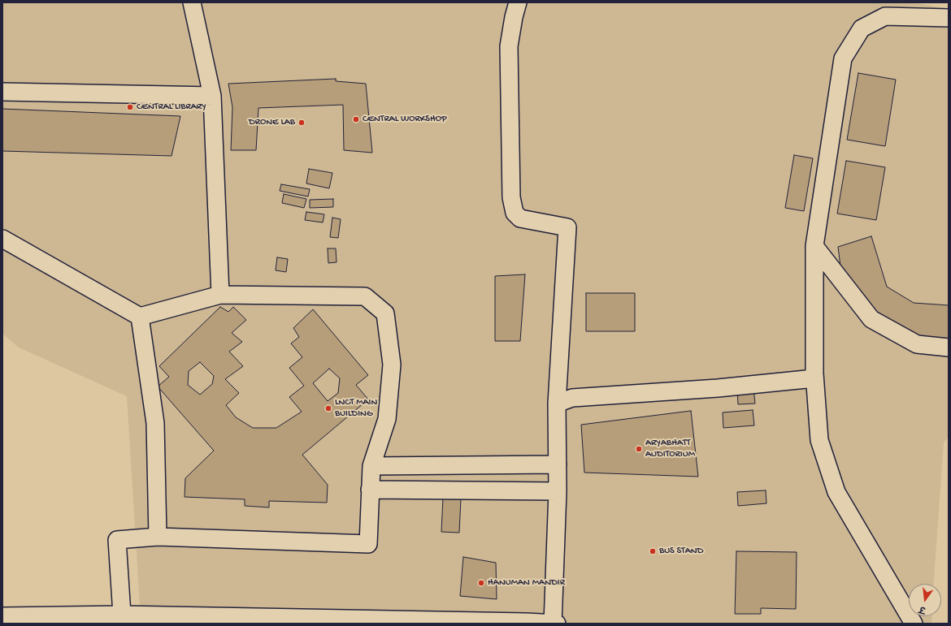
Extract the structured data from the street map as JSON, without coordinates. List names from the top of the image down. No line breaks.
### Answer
{"places":["CENTRAL LIBRARY","CENTRAL WORKSHOP","DRONE LAB","LNCT MAIN BUILDING","ARYABHATT AUDITORIUM","BUS STAND","HANUMAN MANDIR"],"north":"bottom"}
